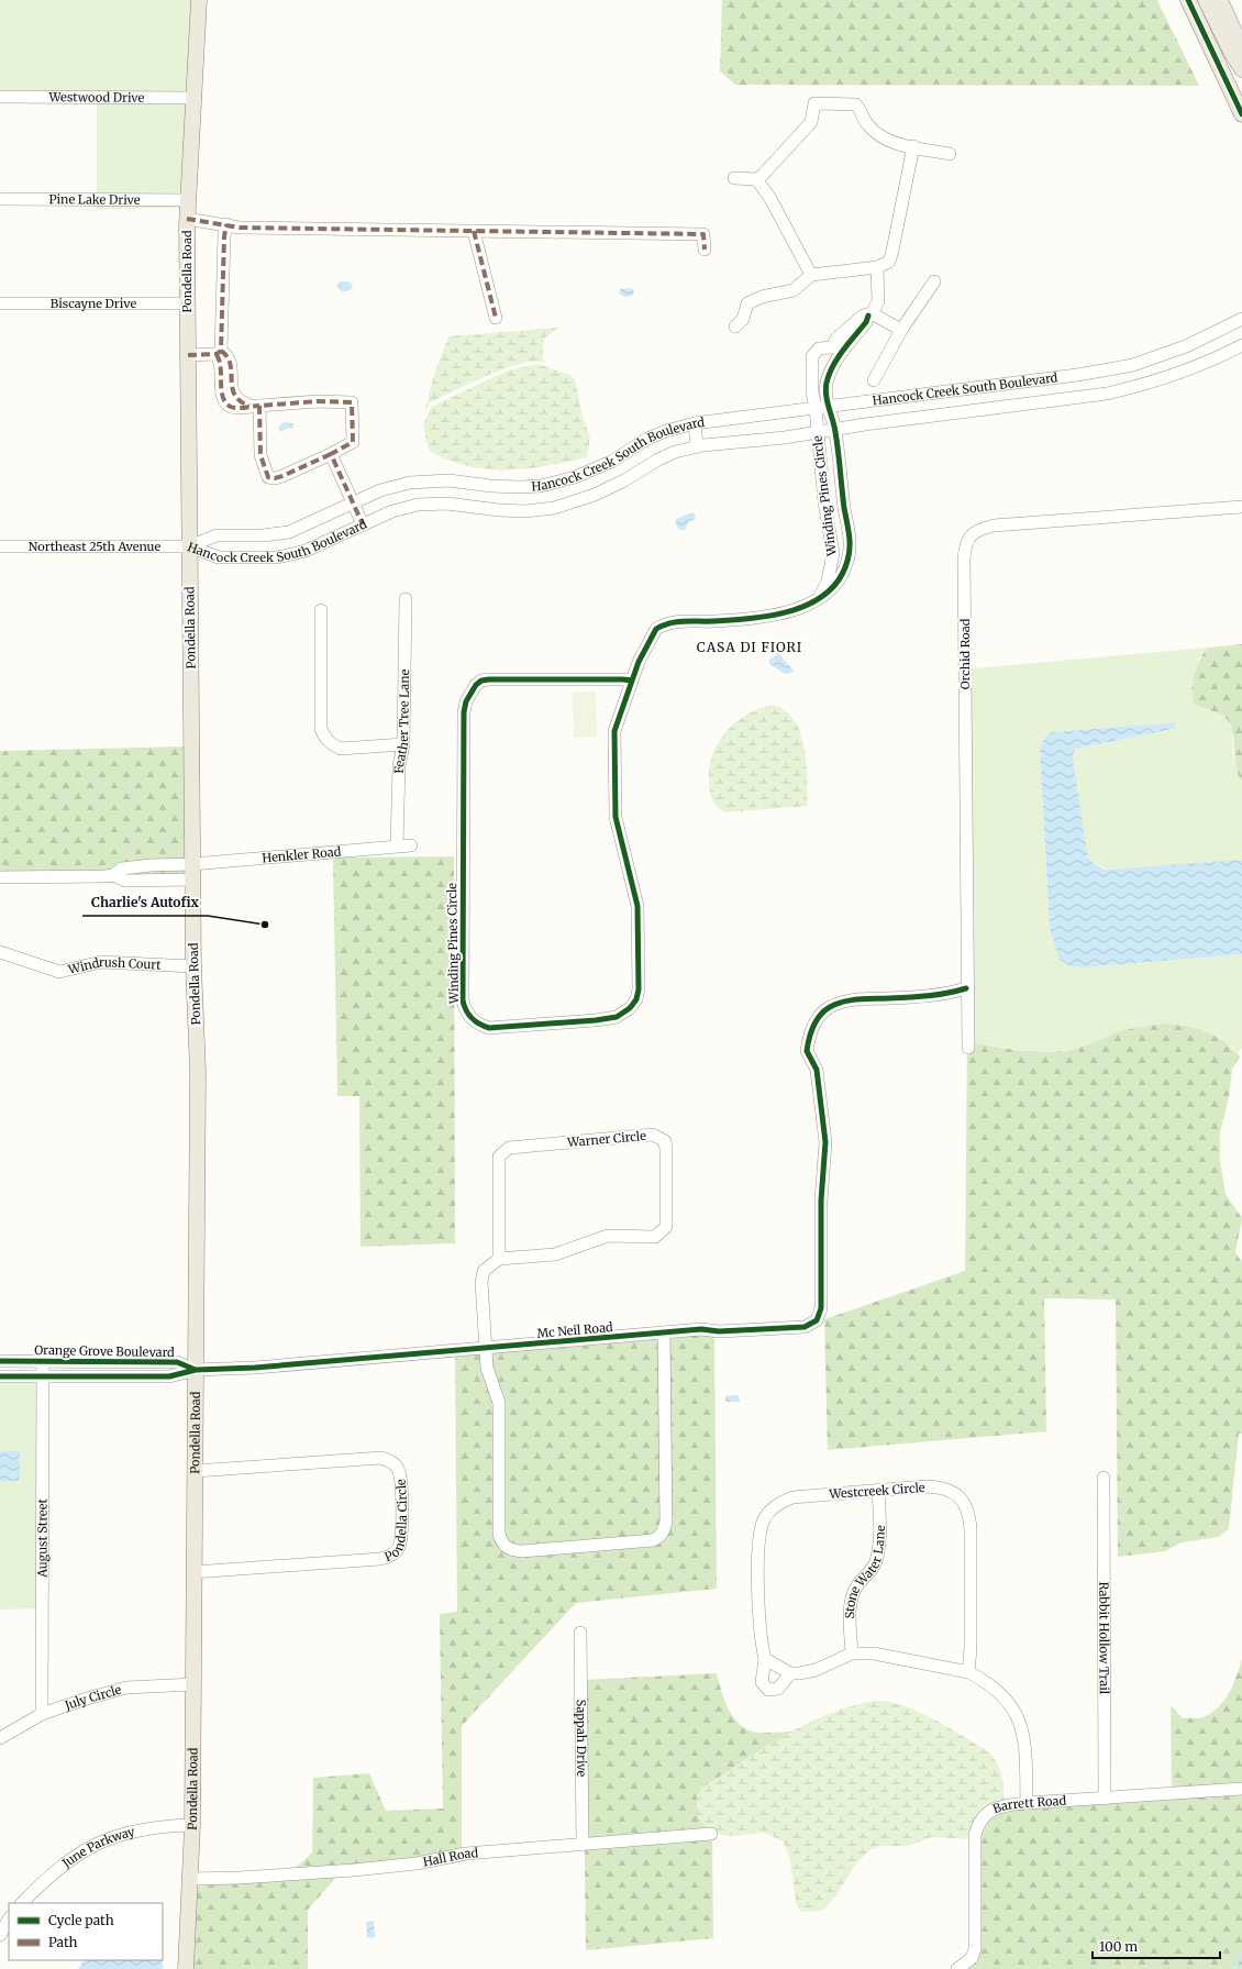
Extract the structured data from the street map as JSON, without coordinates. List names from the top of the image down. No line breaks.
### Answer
{"streets":{"main road":["Pondella Road"],"street":["Westwood Drive","Pine Lake Drive","Biscayne Drive","Hancock Creek South Boulevard","Winding Pines Circle","Northeast 25th Avenue","Orchid Road","Feather Tree Lane","Henkler Road","Windrush Court","Warner Circle","Mc Neil Road","Orange Grove Boulevard","Westcreek Circle","Pondella Circle","August Street","Stone Water Lane","Rabbit Hollow Trail","July Circle","Sappah Drive","Barrett Road","June Parkway","Hall Road"]},"crossings":[["Westwood Drive","Pondella Road"],["Pine Lake Drive","Pondella Road"],["Pondella Road","Biscayne Drive"],["Pondella Road","Hancock Creek South Boulevard"],["Pondella Road","Northeast 25th Avenue"],["Pondella Road","Henkler Road"],["Pondella Road","Windrush Court"],["Pondella Road","Mc Neil Road"],["Pondella Road","Orange Grove Boulevard"],["Pondella Road","Pondella Circle"],["Pondella Road","July Circle"],["Pondella Road","June Parkway"],["Pondella Road","Hall Road"],["Hancock Creek South Boulevard","Winding Pines Circle"],["Hancock Creek South Boulevard","Northeast 25th Avenue"],["Orchid Road","Mc Neil Road"],["Feather Tree Lane","Henkler Road"],["Mc Neil Road","Orange Grove Boulevard"],["Orange Grove Boulevard","August Street"],["Westcreek Circle","Stone Water Lane"],["August Street","July Circle"],["Rabbit Hollow Trail","Barrett Road"],["Sappah Drive","Hall Road"]],"districts":["CASA DI FIORI"],"places":["Charlie's Autofix"],"legend":["Cycle path","Path"],"scale_bar":"100 m"}
